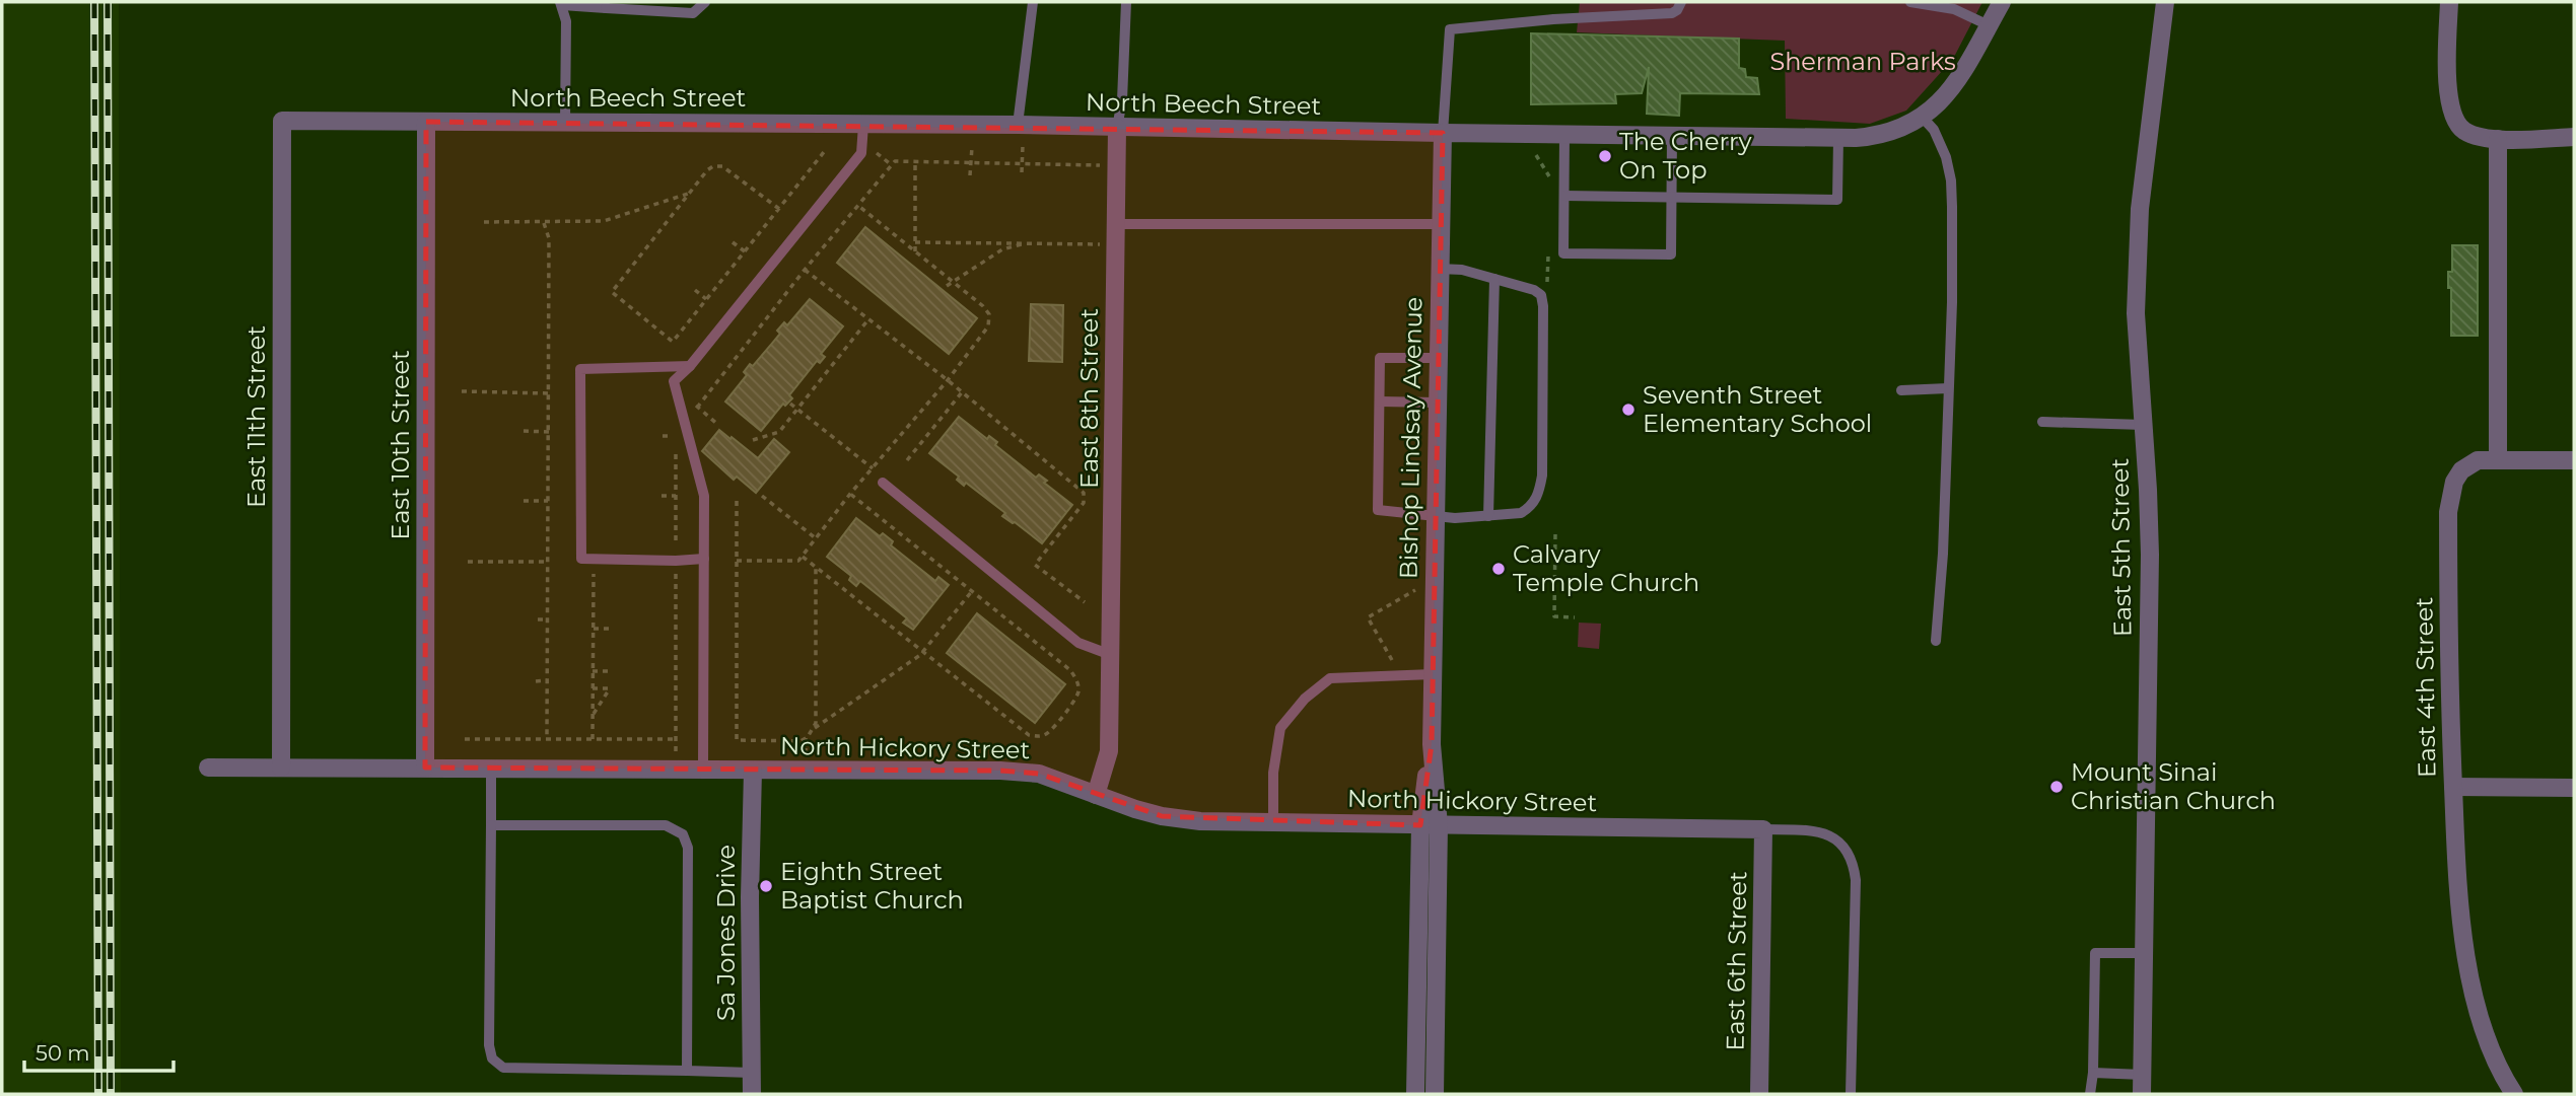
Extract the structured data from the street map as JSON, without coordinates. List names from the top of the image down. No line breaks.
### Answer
{"streets":{"street":["North Beech Street","East 8th Street","East 11th Street","Bishop Lindsay Avenue","East 10th Street","East 5th Street","East 4th Street","North Hickory Street","Sa Jones Drive","East 6th Street"]},"crossings":[["North Beech Street","East 8th Street"],["North Beech Street","East 11th Street"],["North Beech Street","Bishop Lindsay Avenue"],["North Beech Street","East 10th Street"],["East 8th Street","North Hickory Street"],["East 11th Street","North Hickory Street"],["Bishop Lindsay Avenue","North Hickory Street"],["East 10th Street","North Hickory Street"],["North Hickory Street","Sa Jones Drive"],["North Hickory Street","East 6th Street"]],"parks":["Sherman Parks"],"places":["The Cherry On Top","Seventh Street Elementary School","Calvary Temple Church","Mount Sinai Christian Church","Eighth Street Baptist Church"],"scale_bar":"50 m"}
